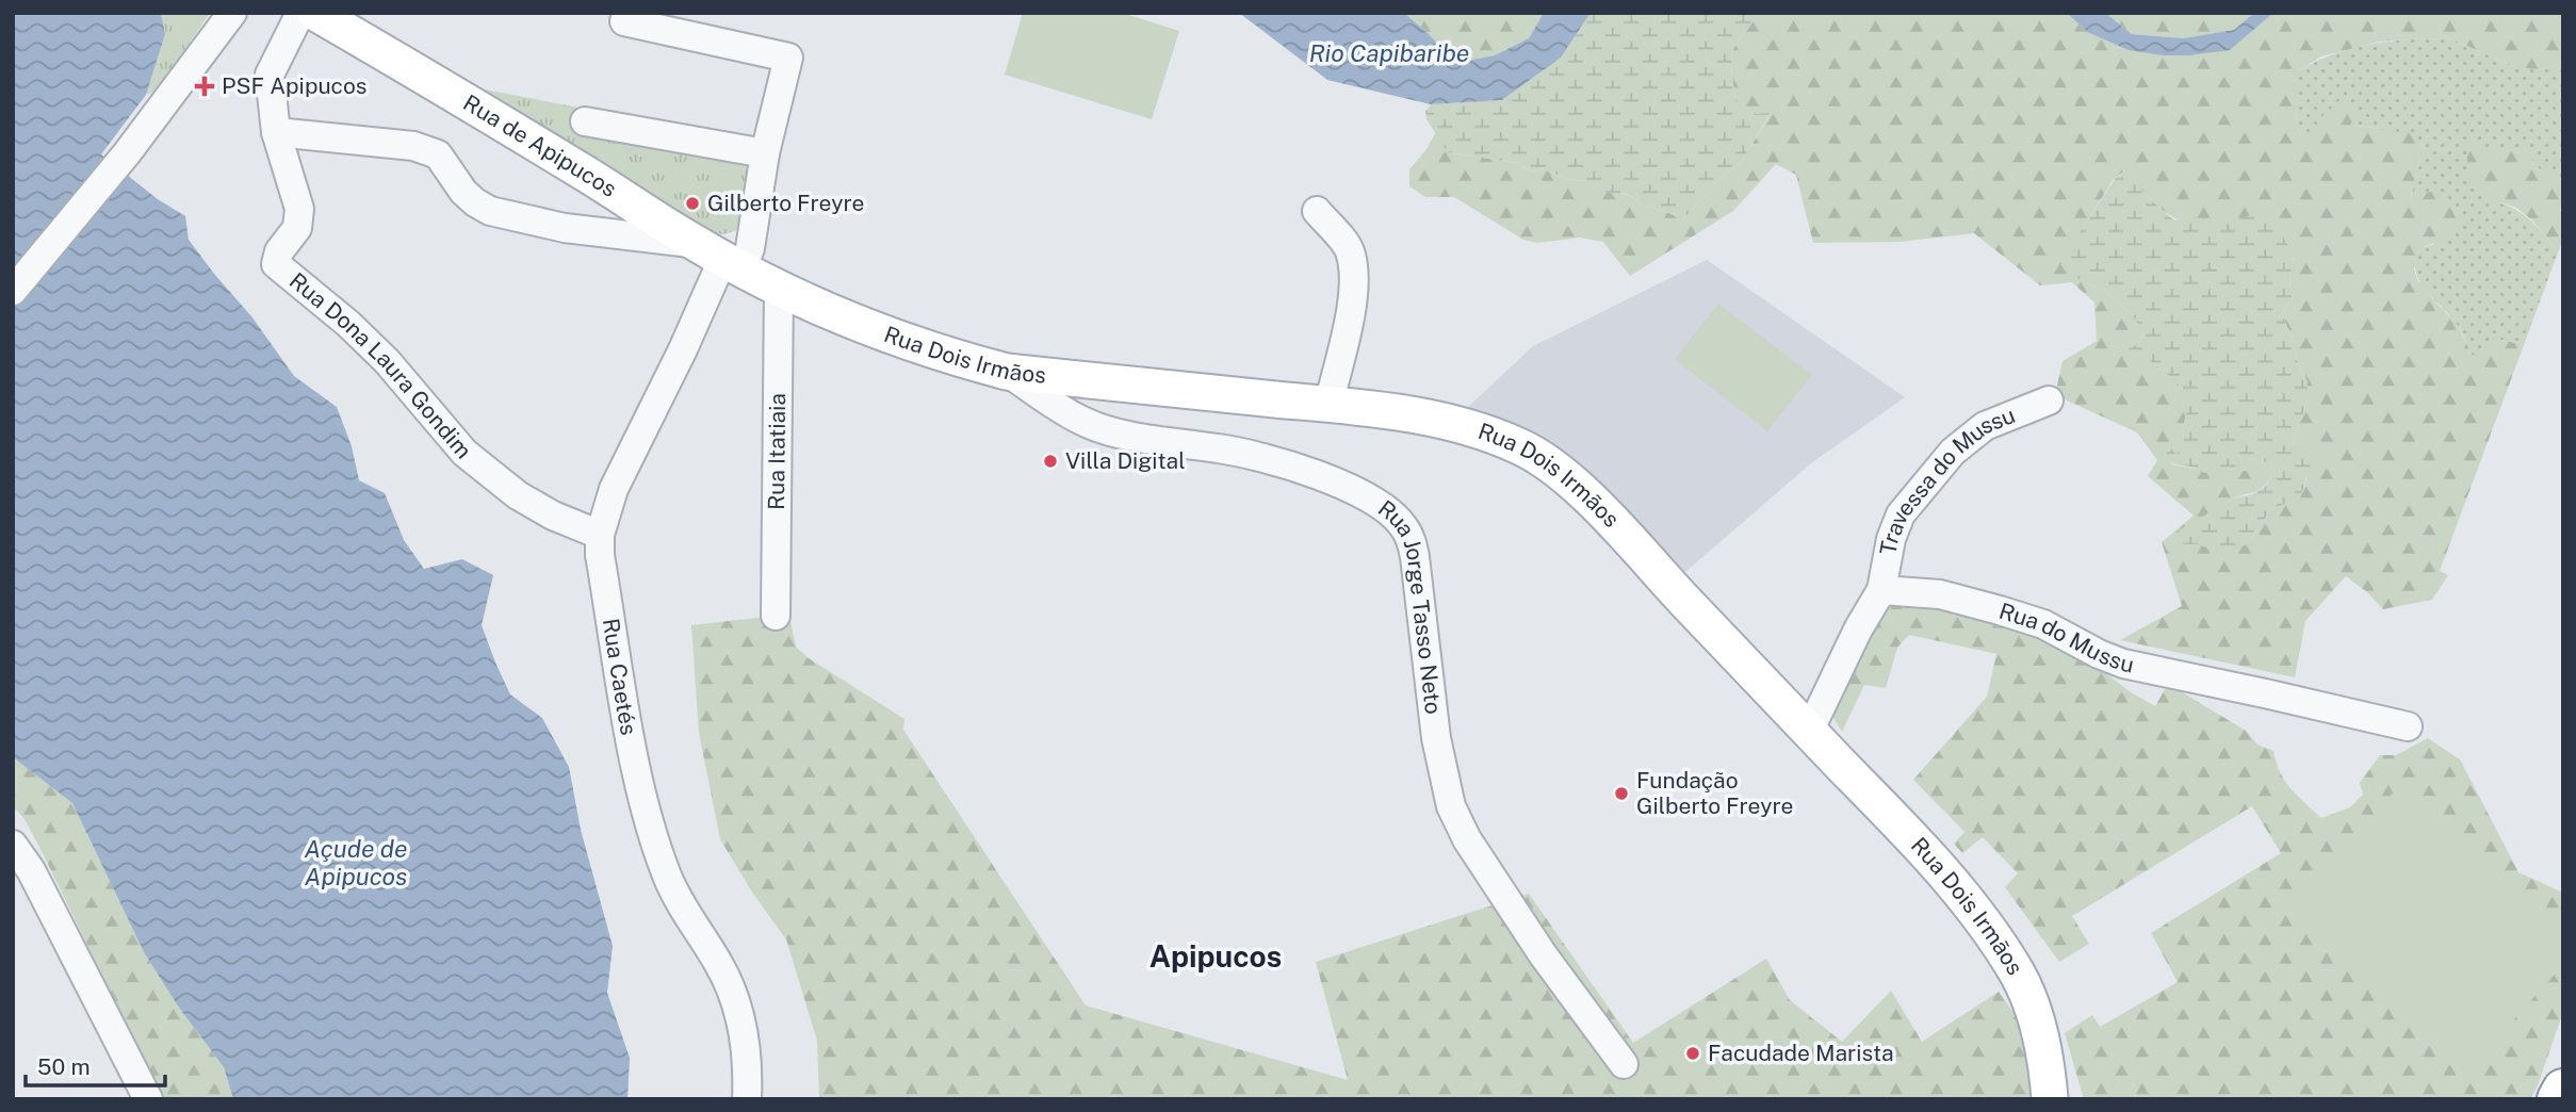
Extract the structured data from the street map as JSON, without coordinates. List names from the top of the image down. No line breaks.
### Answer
{"streets":{"main road":["Rua de Apipucos","Rua Dois Irmãos"],"street":["Rua Dona Laura Gondim","Rua Itatiaia","Travessa do Mussu","Rua Jorge Tasso Neto","Rua do Mussu","Rua Caetés"]},"crossings":[["Rua de Apipucos","Rua Dois Irmãos"],["Rua de Apipucos","Rua Itatiaia"],["Rua de Apipucos","Rua Caetés"],["Rua Dois Irmãos","Rua Itatiaia"],["Rua Dois Irmãos","Rua Jorge Tasso Neto"],["Rua Dois Irmãos","Rua Caetés"],["Rua Dona Laura Gondim","Rua Caetés"],["Rua Itatiaia","Rua Caetés"],["Travessa do Mussu","Rua do Mussu"]],"districts":["Apipucos"],"water":["Rio Capibaribe","Açude de Apipucos"],"places":{"health":["PSF Apipucos"],"other":["Gilberto Freyre","Villa Digital","Fundação Gilberto Freyre","Facudade Marista"]},"scale_bar":"50 m"}
